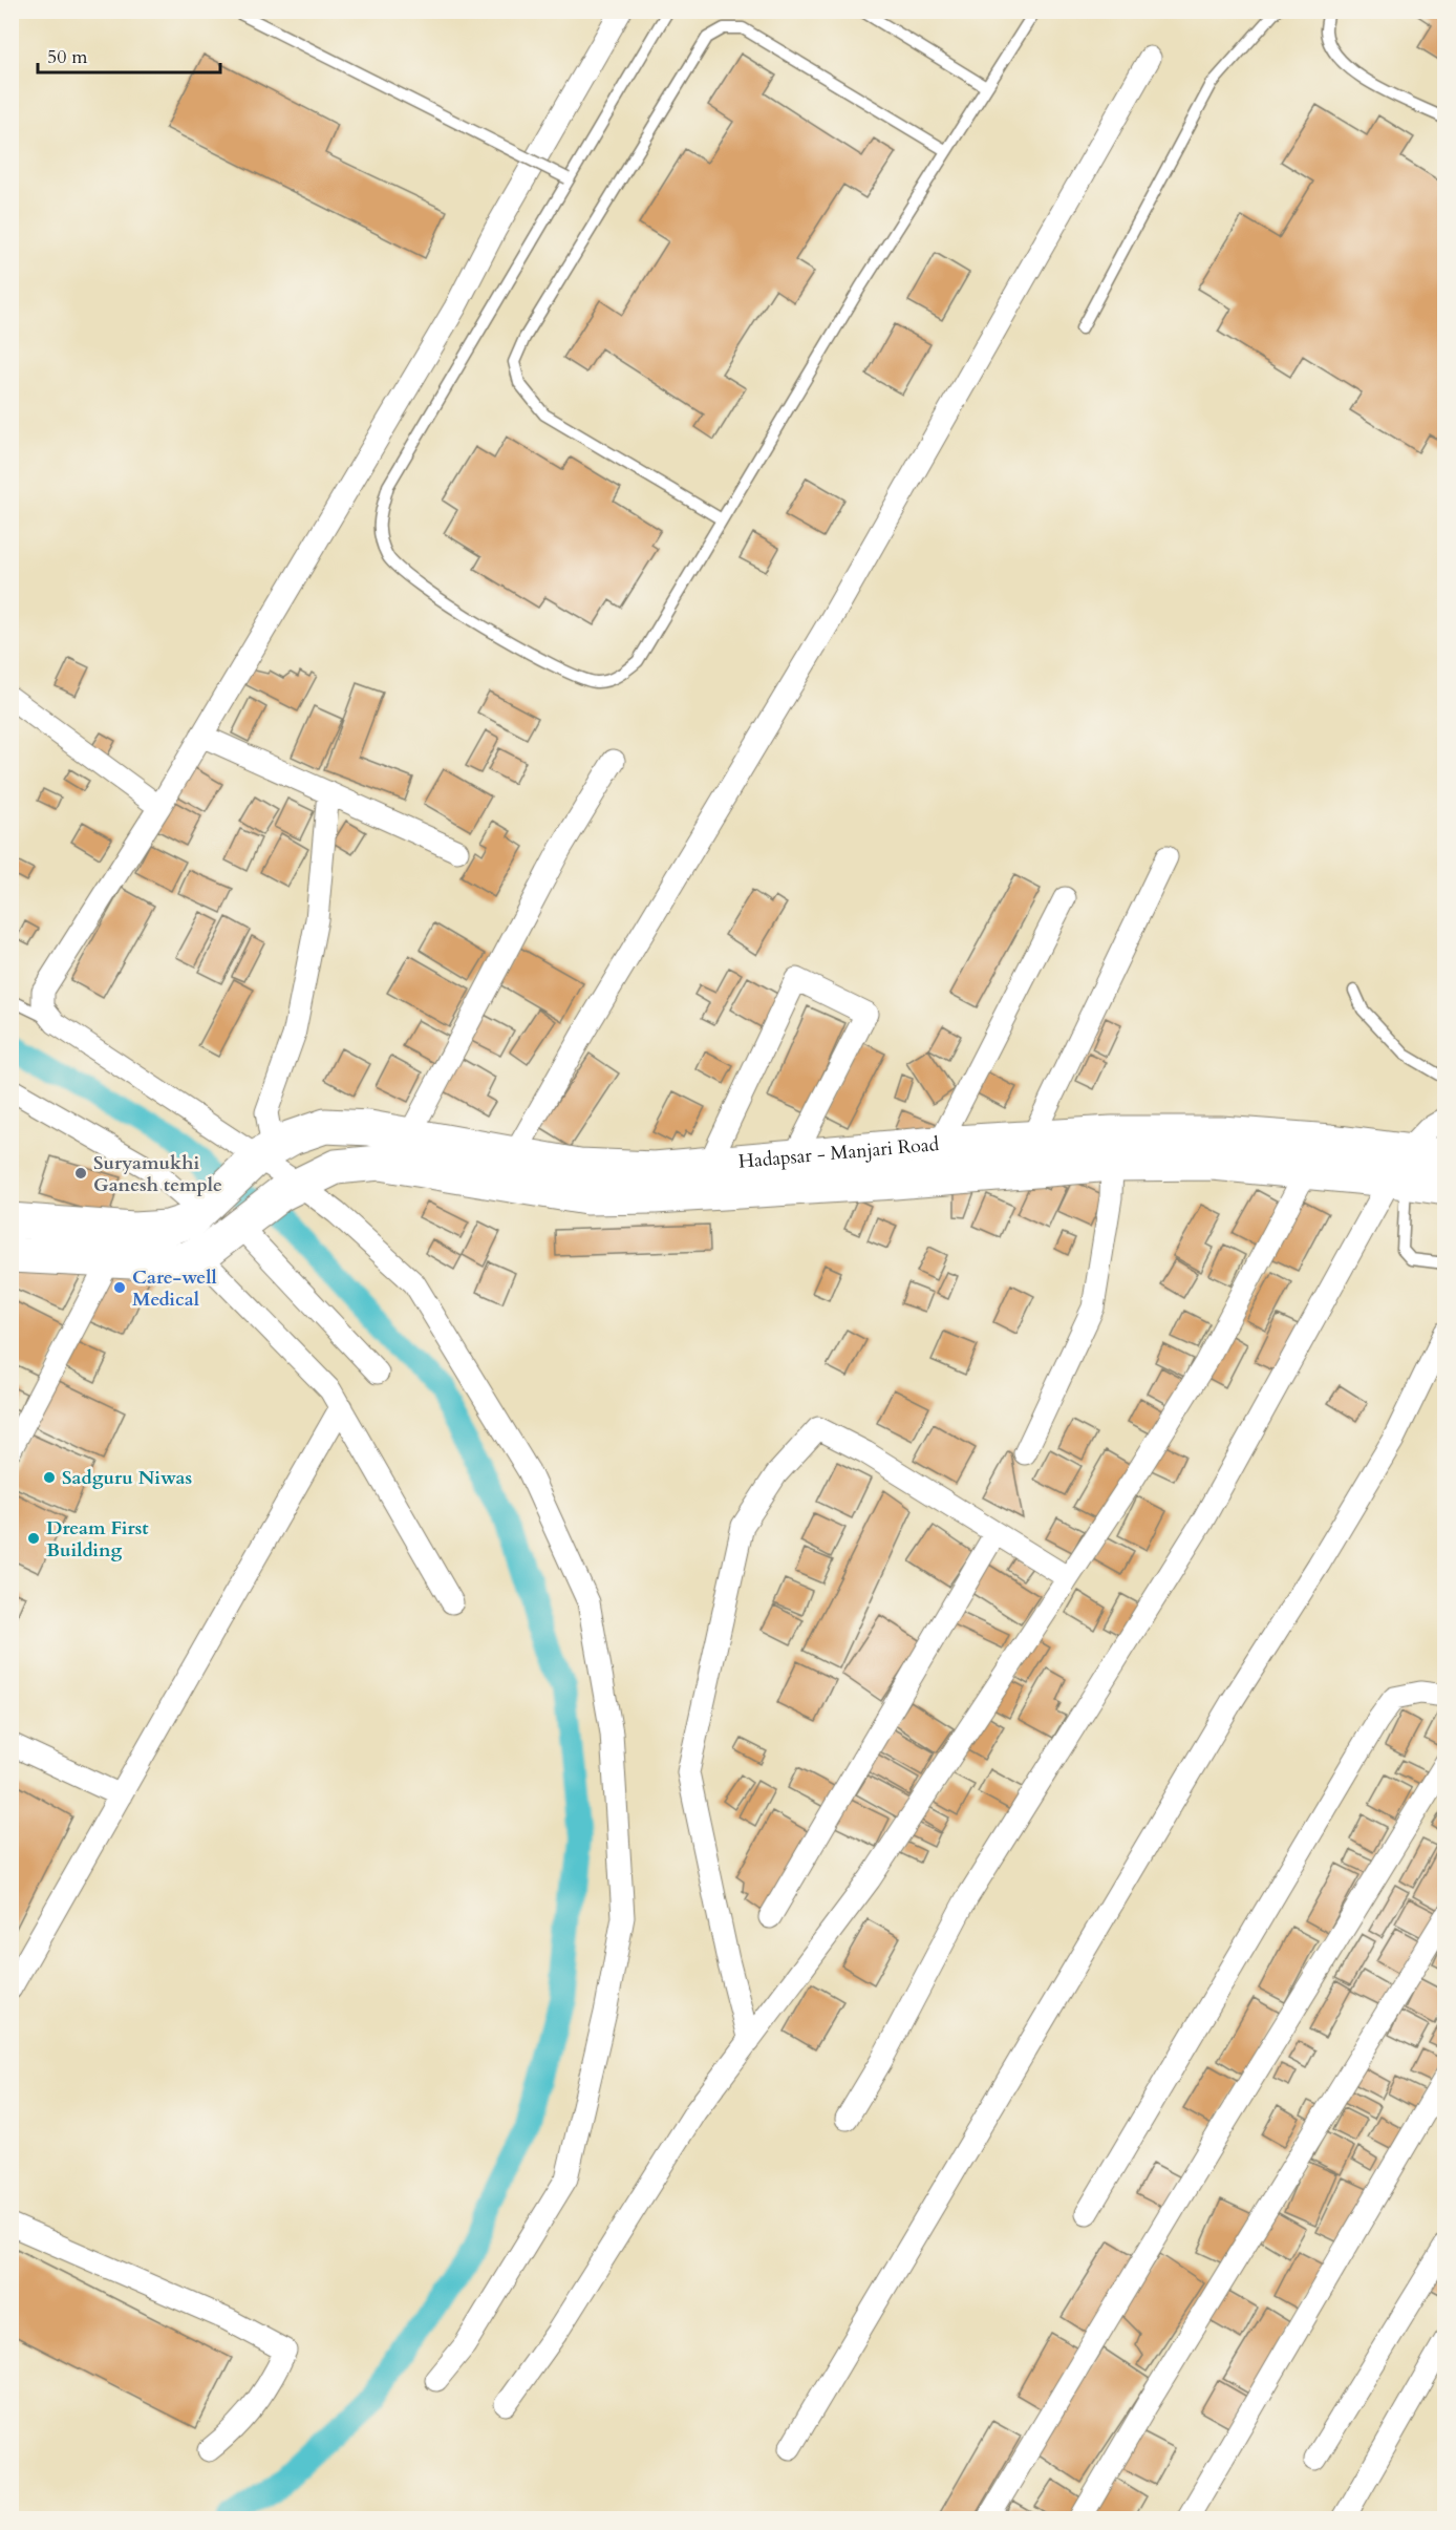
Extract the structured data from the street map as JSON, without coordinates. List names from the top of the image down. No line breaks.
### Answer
{"streets":{"main road":["Hadapsar - Manjari Road"]},"places":["Suryamukhi Ganesh temple","Care-well Medical","Sadguru Niwas","Dream First Building"],"scale_bar":"50 m"}
